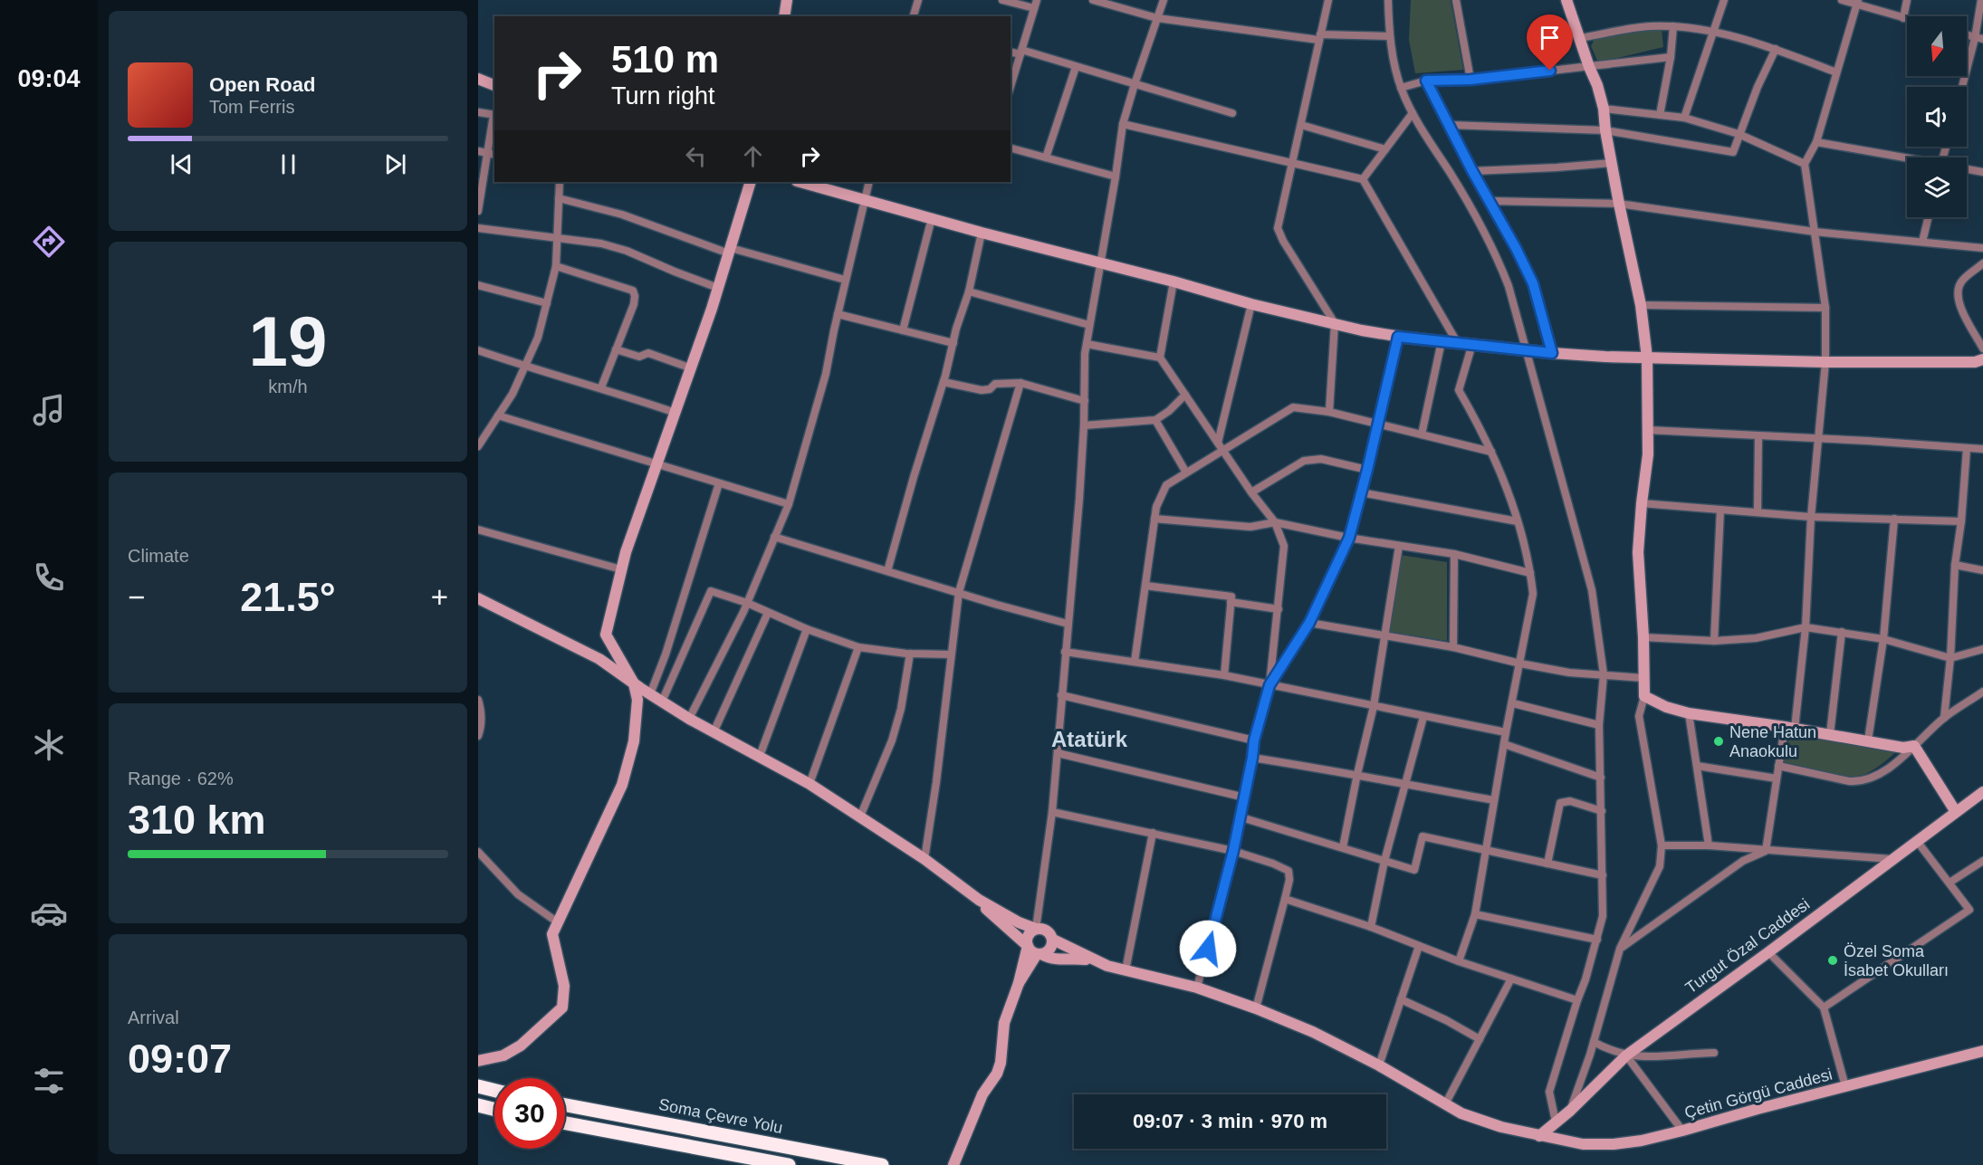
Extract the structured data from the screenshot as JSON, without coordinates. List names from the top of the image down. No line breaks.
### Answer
{"streets":{"highway":["Soma Çevre Yolu"],"street":["Turgut Özal Caddesi","Çetin Görgü Caddesi"]},"crossings":[["Turgut Özal Caddesi","Çetin Görgü Caddesi"]],"districts":["Atatürk"],"places":["Nene Hatun Anaokulu","Özel Soma İsabet Okulları"],"north":"bottom","page":{"tabs":"09:04","turn":["510 m","Turn right"],"song":["Open Road","Tom Ferris"],"tile":[["19","km/h"],"Climate",["Range · 62%","310 km"],["Arrival","09:07"]],"heat":["−","21.5°","+"],"limit":"30","trip":"09:07 · 3 min · 970 m"}}
